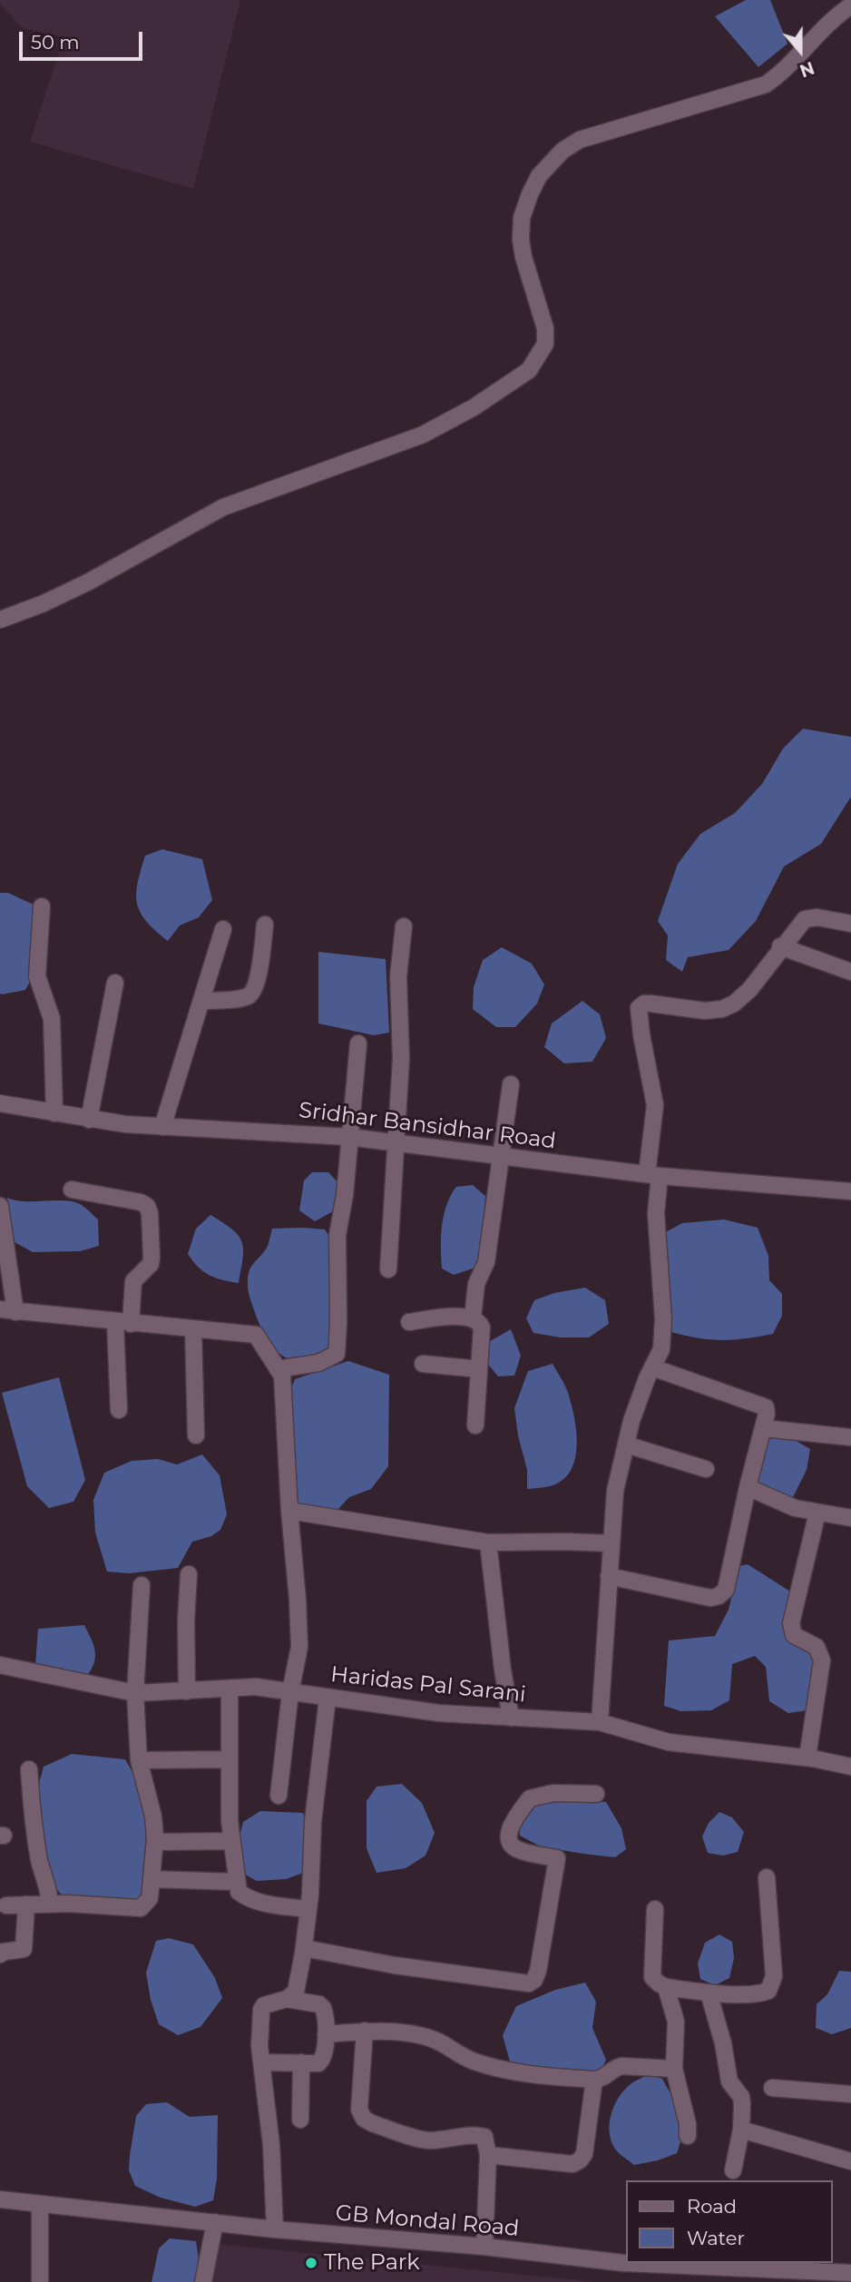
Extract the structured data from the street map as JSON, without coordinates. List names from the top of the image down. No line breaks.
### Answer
{"streets":{"street":["Sridhar Bansidhar Road","Haridas Pal Sarani","GB Mondal Road"]},"places":["The Park"],"legend":["Road","Water"],"scale_bar":"50 m","north":"bottom"}
